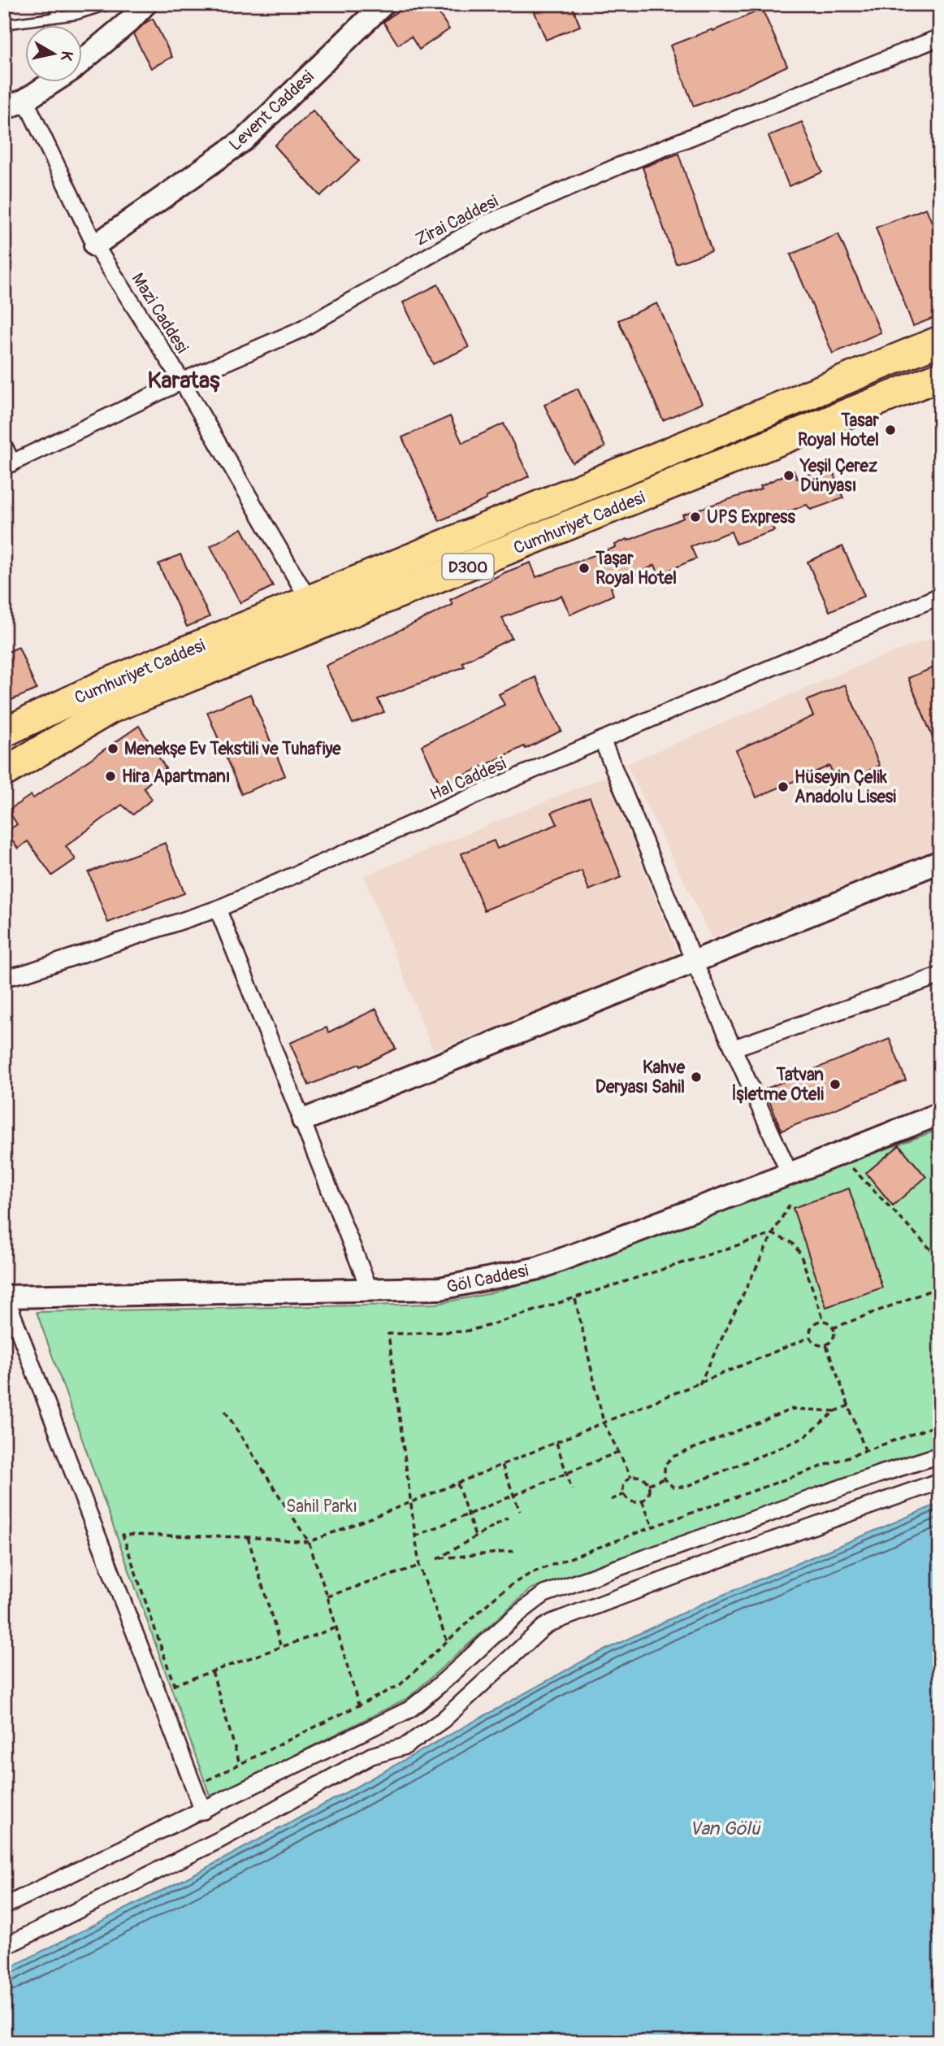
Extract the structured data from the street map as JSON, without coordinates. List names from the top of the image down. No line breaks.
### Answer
{"streets":{"highway":["Cumhuriyet Caddesi","D300"],"street":["Levent Caddesi","Zirai Caddesi","Mazi Caddesi","Hal Caddesi","Göl Caddesi"]},"crossings":[["Levent Caddesi","Mazi Caddesi"],["Zirai Caddesi","Mazi Caddesi"],["Mazi Caddesi","Cumhuriyet Caddesi"]],"districts":["Karataş"],"water":["Van Gölü"],"parks":["Sahil Parkı"],"places":["Tasar Royal Hotel","Yeşil Çerez Dünyası","UPS Express","Taşar Royal Hotel","Menekşe Ev Tekstili ve Tuhafiye","Hira Apartmanı","Hüseyin Çelik Anadolu Lisesi","Kahve Deryası Sahil","Tatvan İşletme Oteli"],"north":"right"}
